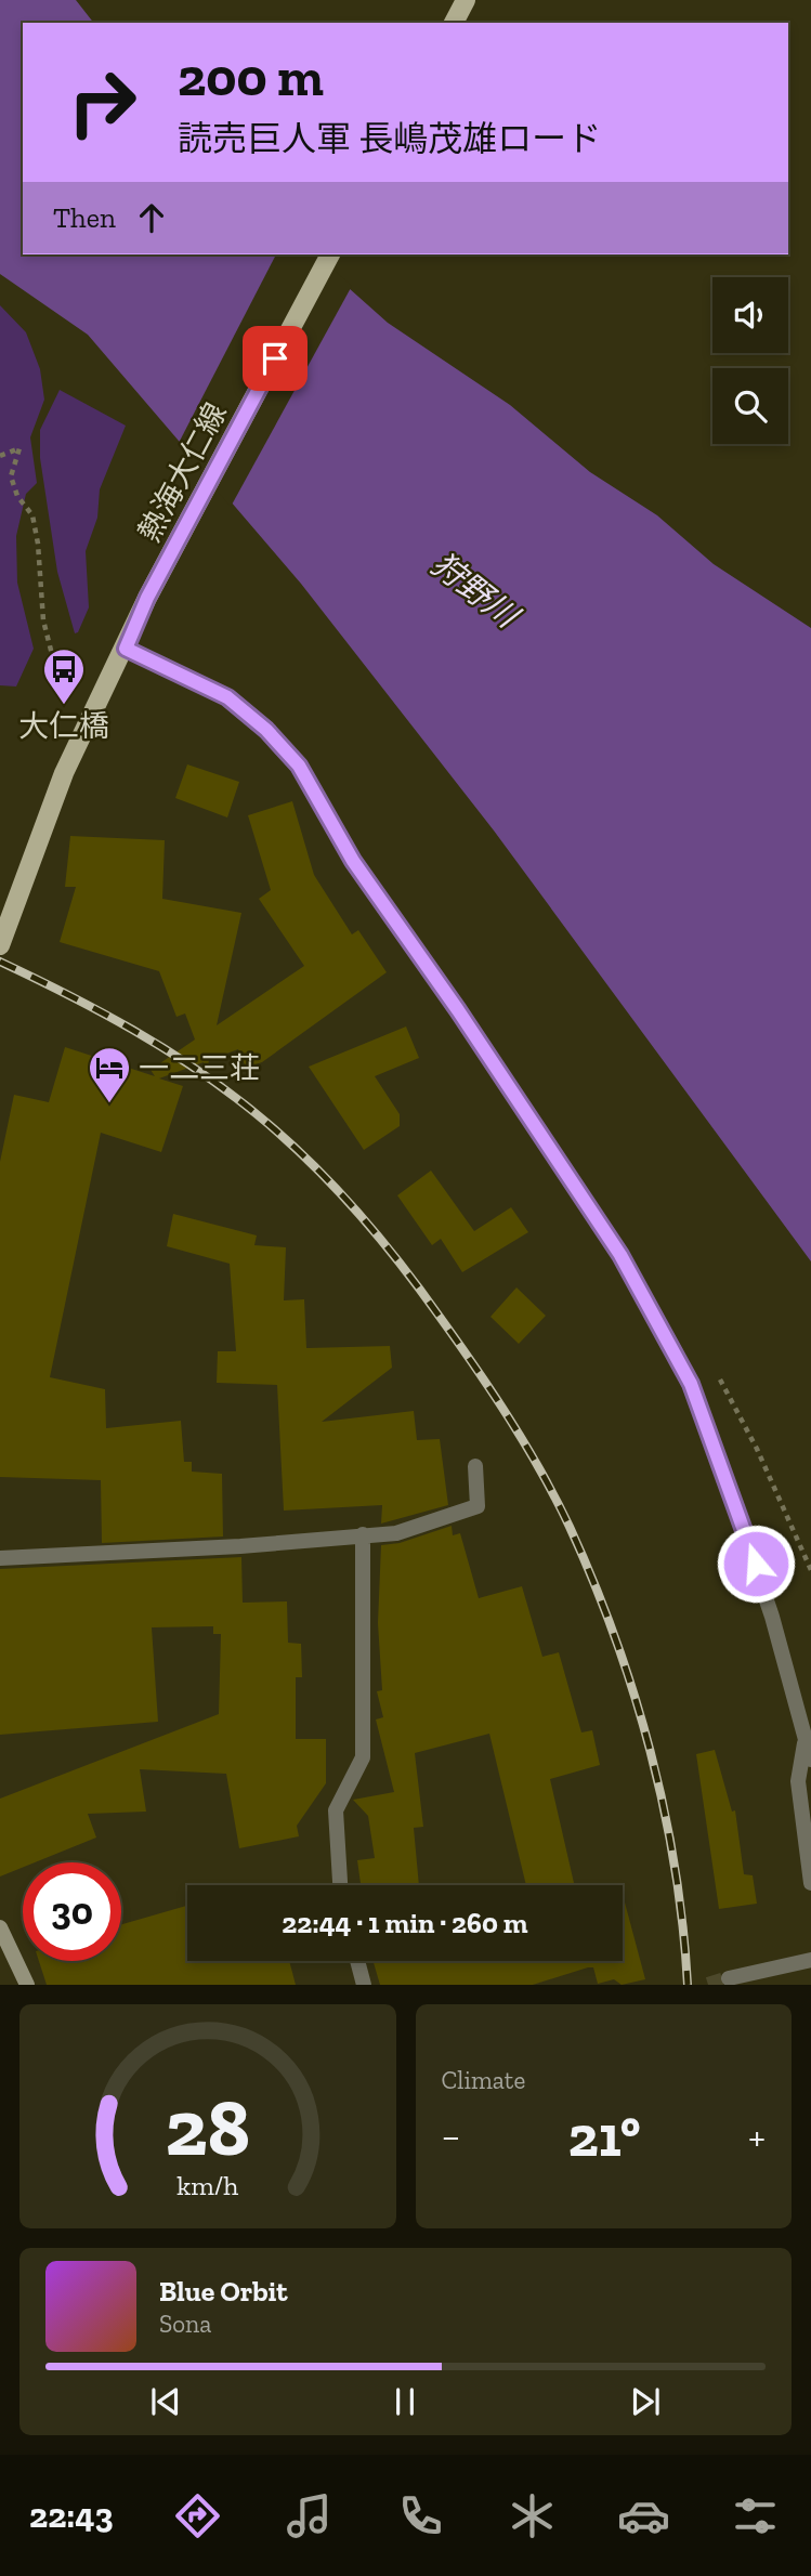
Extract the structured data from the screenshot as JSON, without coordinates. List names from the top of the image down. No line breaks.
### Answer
{"streets":{"main road":["熱海大仁線"]},"water":["狩野川"],"places":{"bus stop":["大仁橋"],"hotel":["一二三荘"]},"page":{"turn":["200 m","読売巨人軍 長嶋茂雄ロード"],"then":"Then","limit":"30","trip":"22:44 · 1 min · 260 m","tile":"Climate","heat":["−","21°","+"],"song":["Blue Orbit","Sona"],"tabs":"22:43","gauge":["28","km/h"]}}
